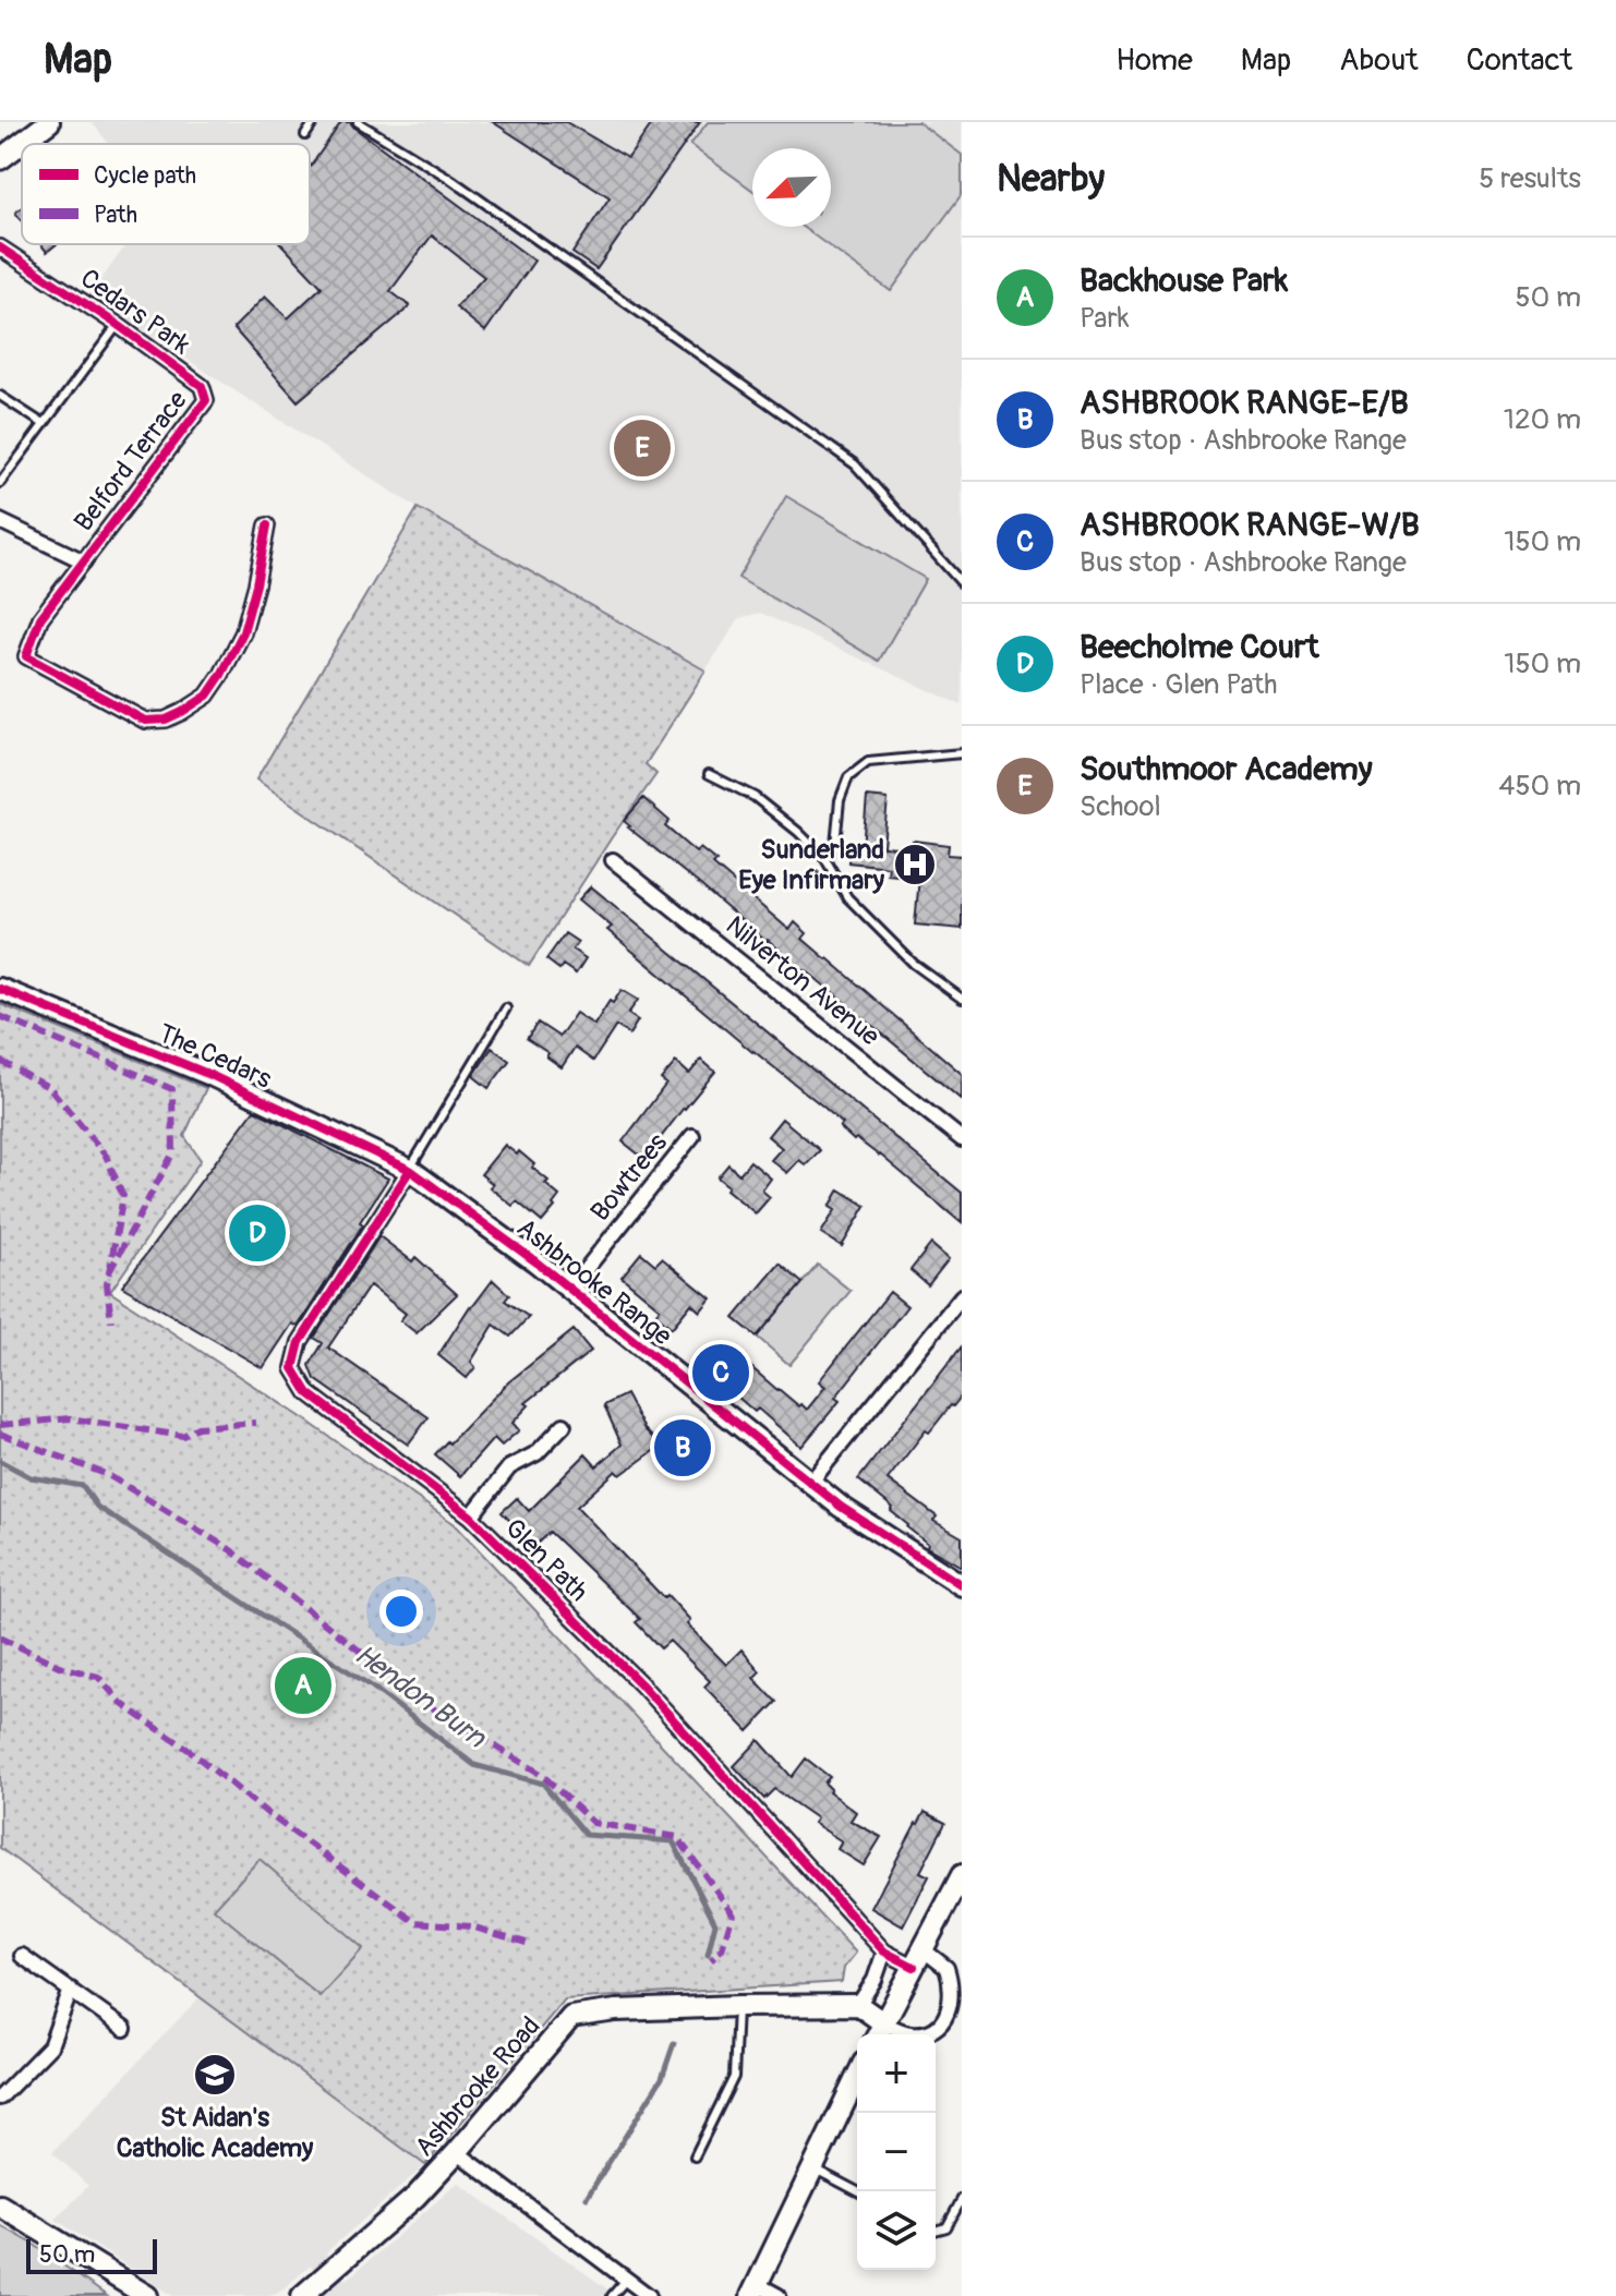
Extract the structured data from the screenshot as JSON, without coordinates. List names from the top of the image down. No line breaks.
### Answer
{"streets":{"street":["Cedars Park","Belford Terrace","Nilverton Avenue","The Cedars","Bowtrees","Ashbrooke Range","Glen Path","Ashbrooke Road"]},"crossings":[["Cedars Park","Belford Terrace"],["The Cedars","Ashbrooke Range"],["The Cedars","Glen Path"],["Bowtrees","Ashbrooke Range"],["Ashbrooke Range","Glen Path"]],"water":["Hendon Burn"],"places":{"hospital":["Sunderland Eye Infirmary"],"school or university":["St Aidan's Catholic Academy"]},"legend":["Cycle path","Path"],"scale_bar":"50 m","north":"bottom left","page":{"header":"Map","nav":["Home","Map","About","Contact"],"heading":["Nearby","5 results"],"list":[{"mark":"A","name":"Backhouse Park","note":"Park","value":"50 m"},{"mark":"B","name":"ASHBROOK RANGE-E/B","note":"Bus stop · Ashbrooke Range","value":"120 m"},{"mark":"C","name":"ASHBROOK RANGE-W/B","note":"Bus stop · Ashbrooke Range","value":"150 m"},{"mark":"D","name":"Beecholme Court","note":"Place · Glen Path","value":"150 m"},{"mark":"E","name":"Southmoor Academy","note":"School","value":"450 m"}],"pins":["E","D","C","B","A"],"map_buttons":["+","−"],"scale":"50 m"}}
